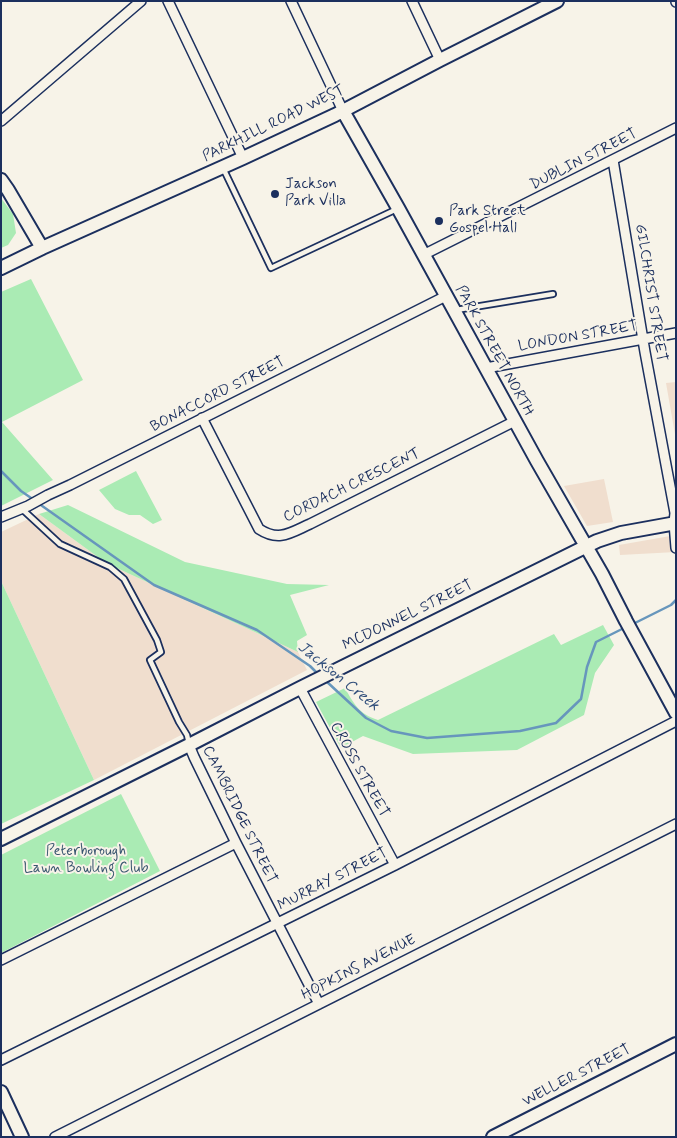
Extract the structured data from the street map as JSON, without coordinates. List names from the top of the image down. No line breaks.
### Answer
{"streets":{"street":["PARKHILL ROAD WEST","DUBLIN STREET","GILCHRIST STREET","LONDON STREET","PARK STREET NORTH","BONACCORD STREET","CORDACH CRESCENT","MCDONNEL STREET","CROSS STREET","CAMBRIDGE STREET","MURRAY STREET","HOPKINS AVENUE","WELLER STREET"]},"crossings":[["PARKHILL ROAD WEST","PARK STREET NORTH"],["DUBLIN STREET","GILCHRIST STREET"],["DUBLIN STREET","PARK STREET NORTH"],["GILCHRIST STREET","LONDON STREET"],["GILCHRIST STREET","MCDONNEL STREET"],["LONDON STREET","PARK STREET NORTH"],["PARK STREET NORTH","BONACCORD STREET"],["PARK STREET NORTH","CORDACH CRESCENT"],["PARK STREET NORTH","MCDONNEL STREET"],["BONACCORD STREET","CORDACH CRESCENT"],["MCDONNEL STREET","CROSS STREET"],["MCDONNEL STREET","CAMBRIDGE STREET"],["CROSS STREET","MURRAY STREET"],["CAMBRIDGE STREET","MURRAY STREET"],["CAMBRIDGE STREET","HOPKINS AVENUE"]],"water":["Jackson Creek"],"parks":["Peterborough Lawn Bowling Club"],"places":["Jackson Park Villa","Park Street Gospel Hall"]}
